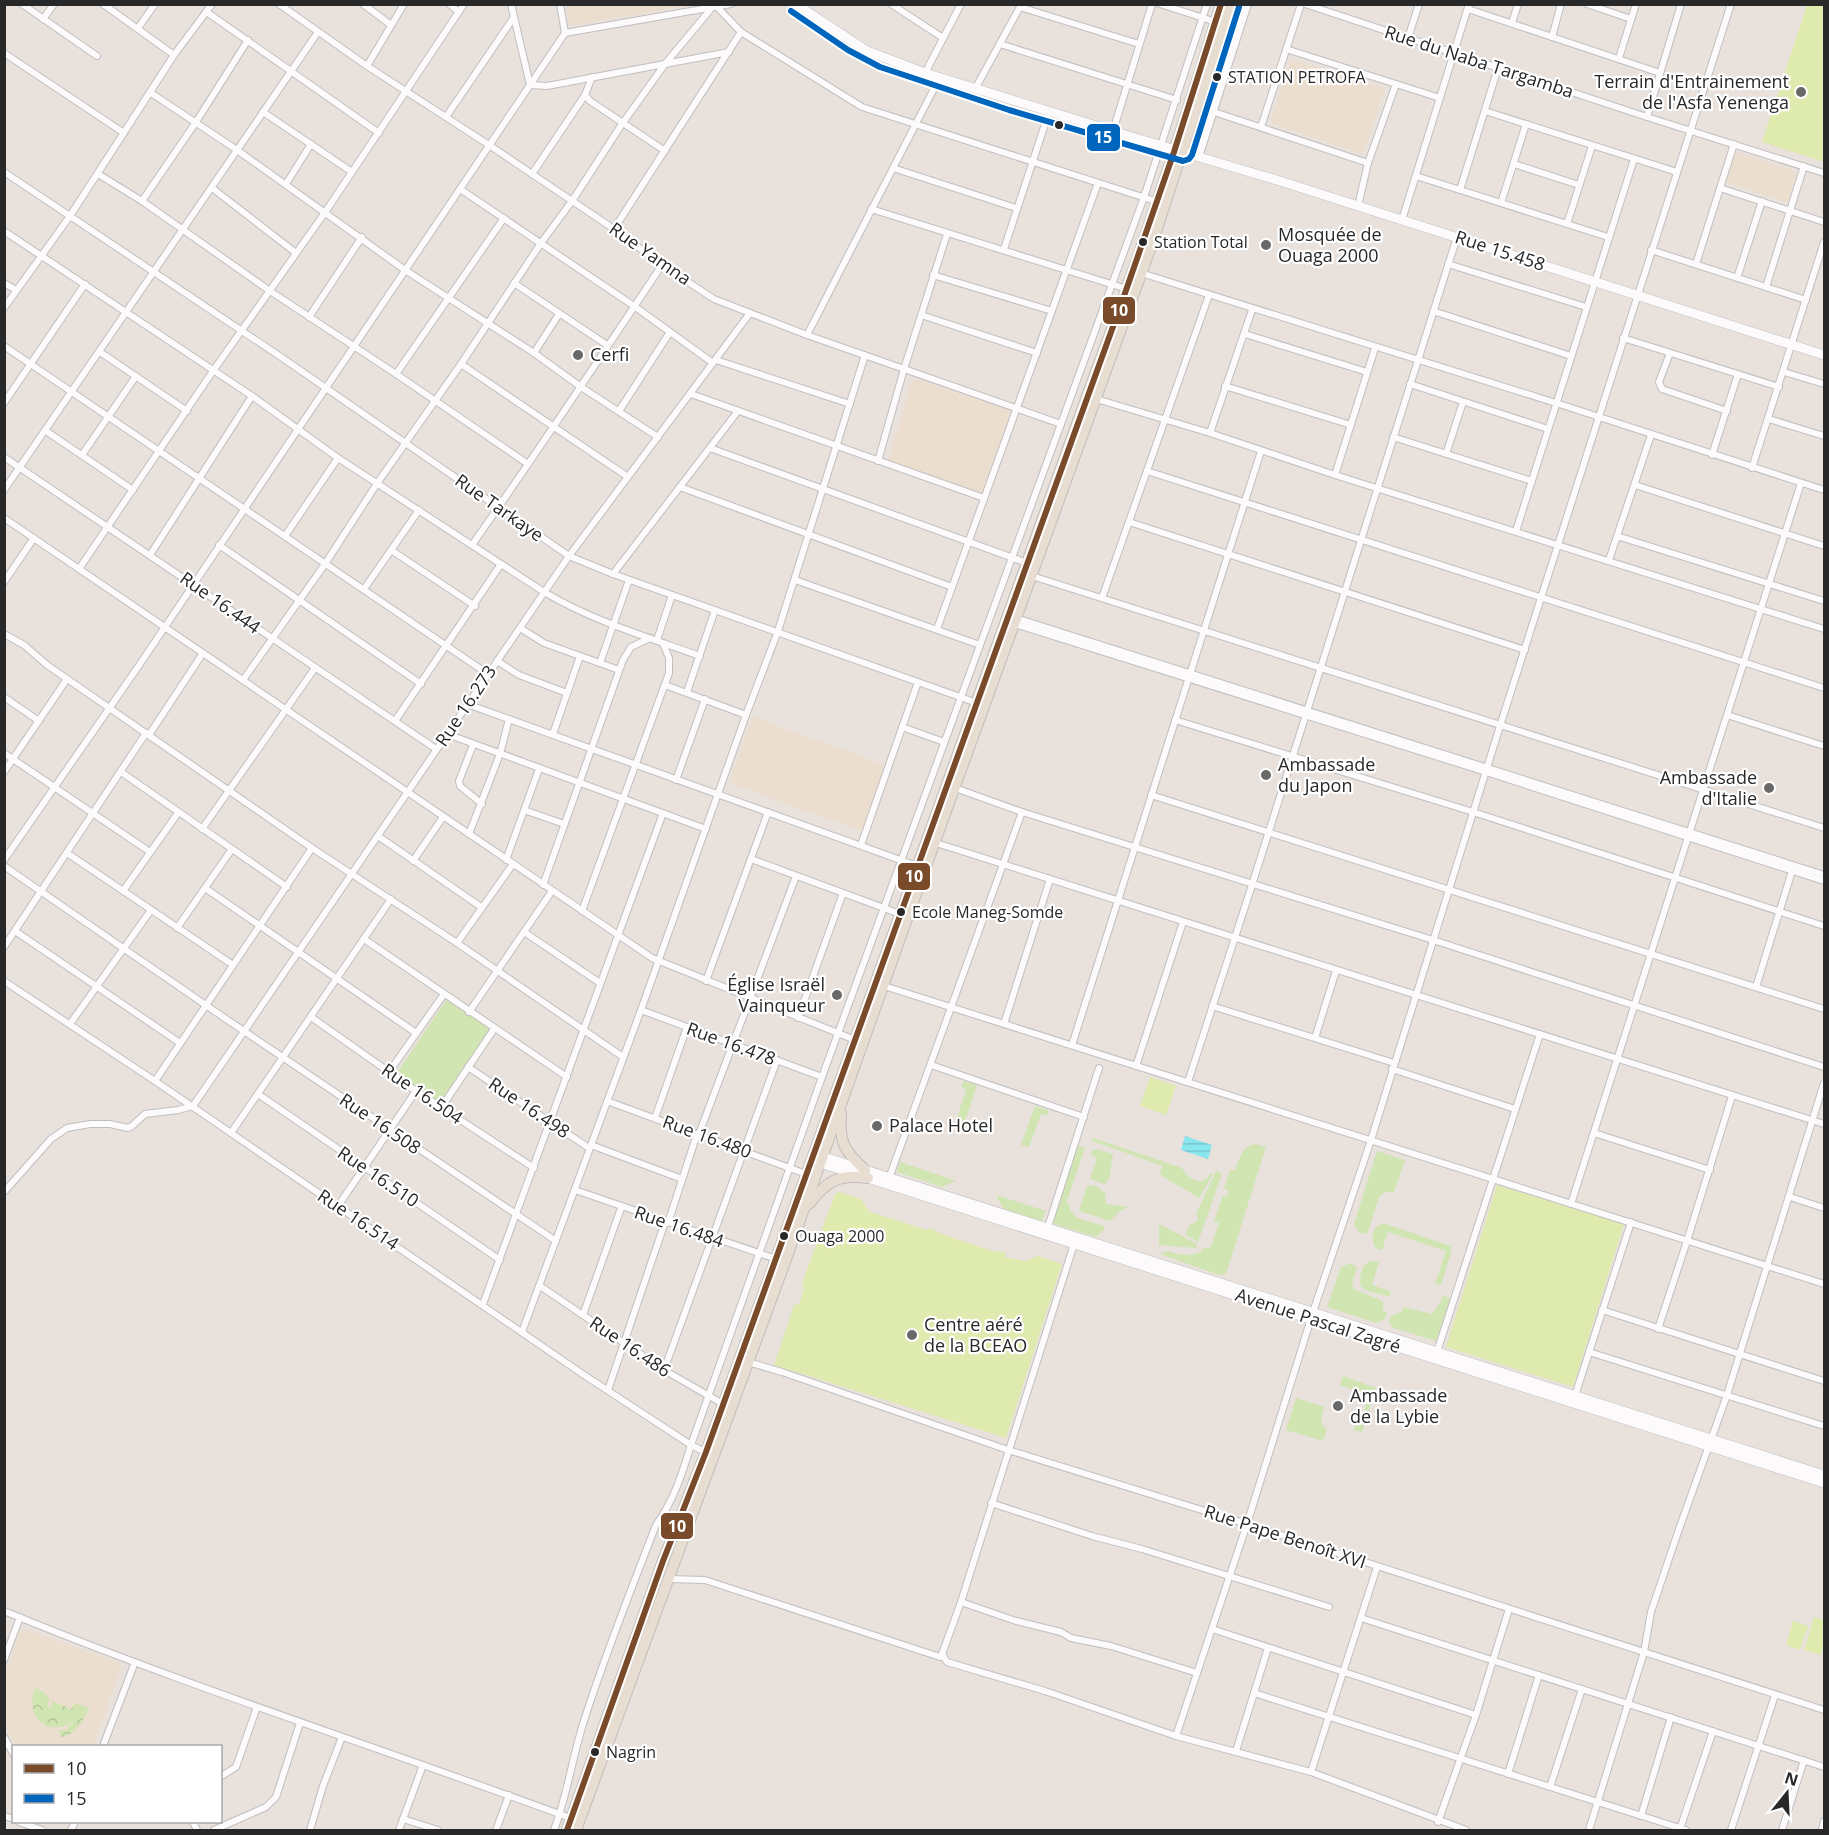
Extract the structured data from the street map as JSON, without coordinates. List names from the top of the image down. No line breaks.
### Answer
{"streets":{"main road":["Rue 15.458","Avenue Pascal Zagré"],"street":["Rue du Naba Targamba","Rue Yamna","Rue Tarkaye","Rue 16.444","Rue 16.273","Rue 16.478","Rue 16.504","Rue 16.498","Rue 16.508","Rue 16.480","Rue 16.510","Rue 16.514","Rue 16.484","Rue 16.486","Rue Pape Benoît XVI"]},"crossings":[["Rue Yamna","Rue 16.273"],["Rue Tarkaye","Rue 16.273"],["Rue 16.444","Rue 16.273"],["Rue 16.273","Rue 16.508"],["Rue 16.273","Rue 16.514"]],"places":["STATION PETROFA","Terrain d'Entrainement de l'Asfa Yenenga","Station Total","Mosquée de Ouaga 2000","Cerfi","Ambassade du Japon","Ambassade d'Italie","Ecole Maneg-Somde","Église Israël Vainqueur","Palace Hotel","Ouaga 2000","Centre aéré de la BCEAO","Ambassade de la Lybie","Nagrin"],"lines":["transit line 10","transit line 15"],"legend":["10","15"],"north":"top"}
